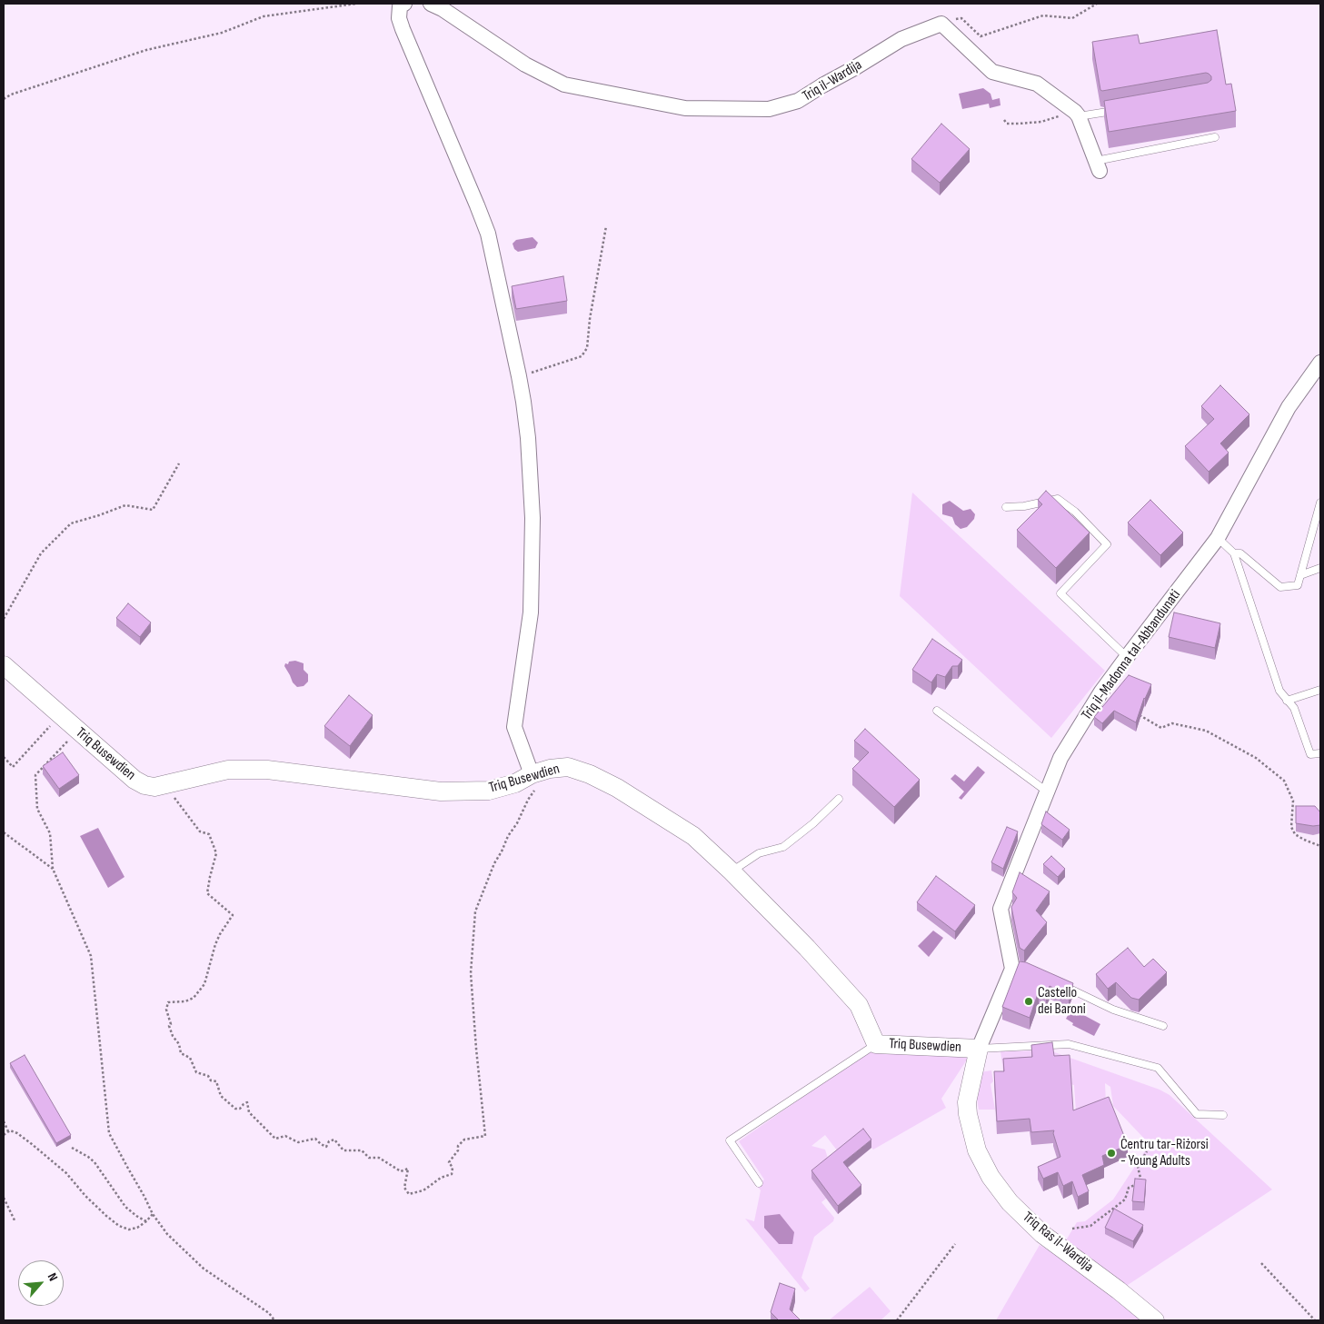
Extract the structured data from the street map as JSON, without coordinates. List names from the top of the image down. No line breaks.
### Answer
{"streets":{"street":["Triq il-Wardija","Triq il-Madonna tal-Abbandunati","Triq Busewdien","Triq Ras il-Wardija"]},"crossings":[["Triq il-Madonna tal-Abbandunati","Triq Ras il-Wardija"],["Triq Busewdien","Triq Ras il-Wardija"]],"places":["Castello dei Baroni","Ċentru tar-Riżorsi - Young Adults"],"north":"top right"}
